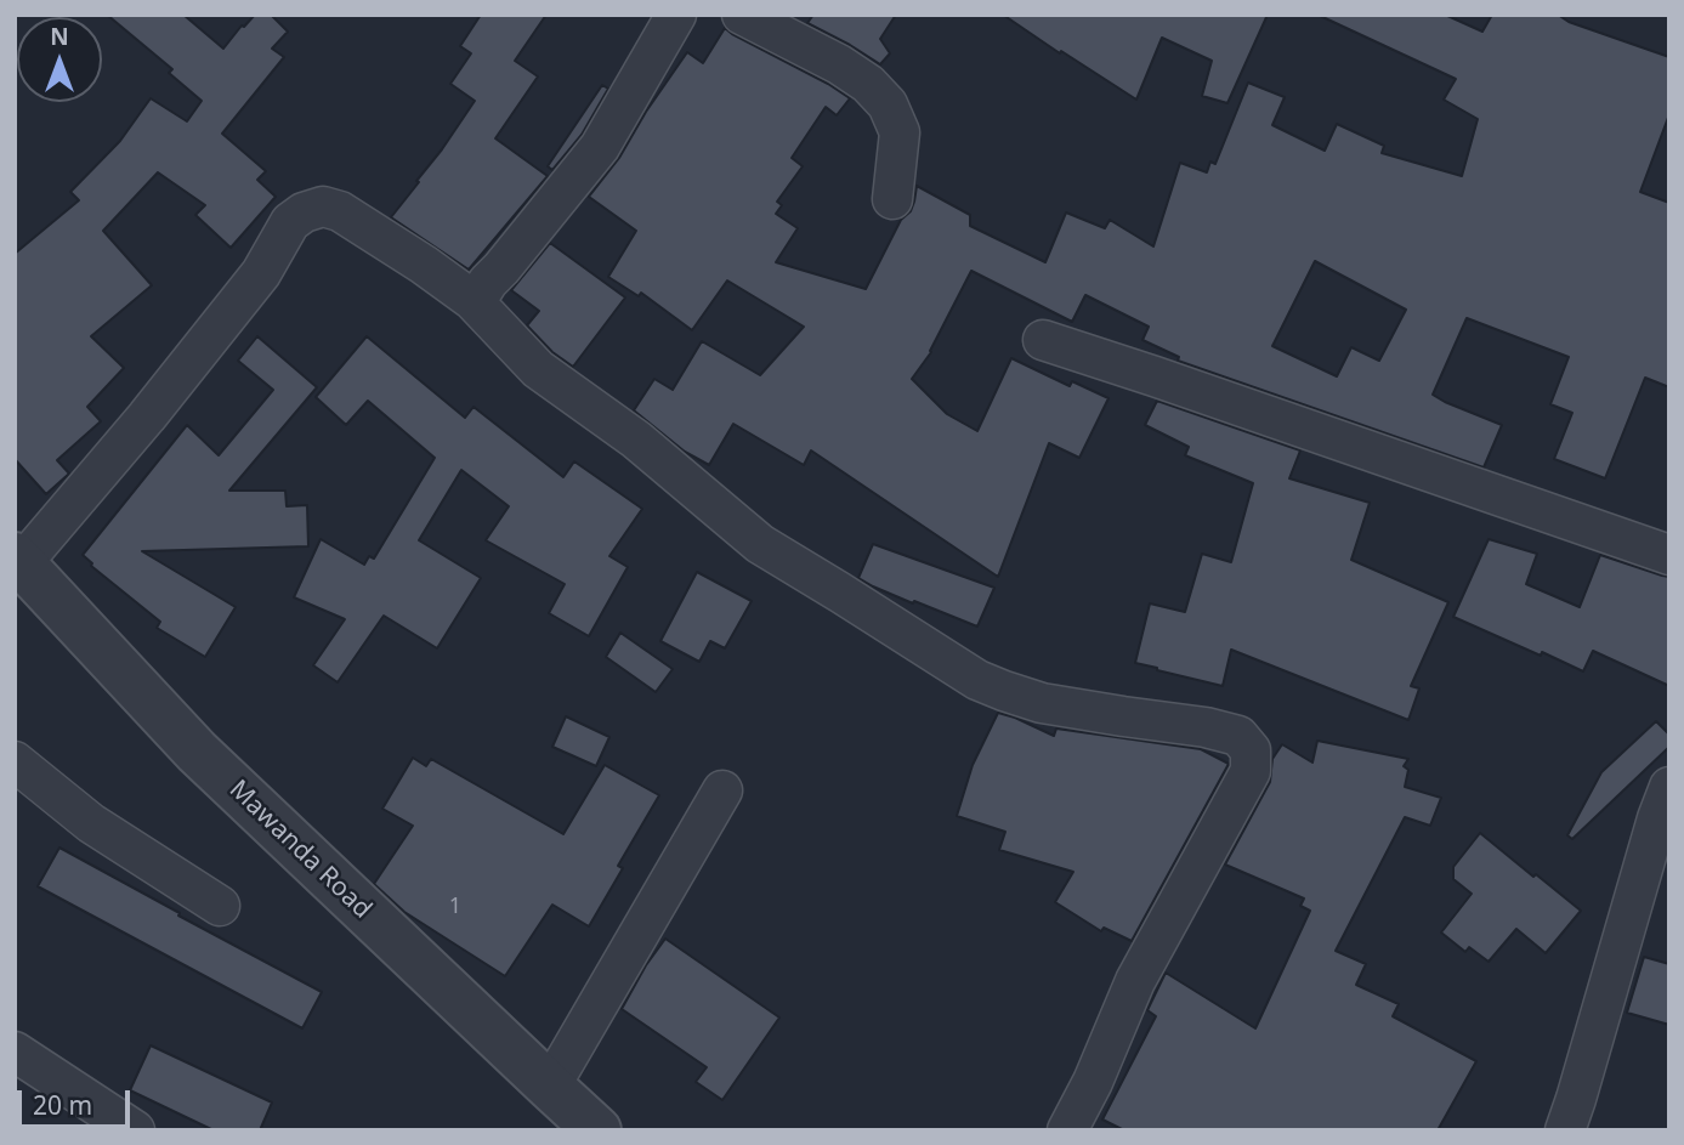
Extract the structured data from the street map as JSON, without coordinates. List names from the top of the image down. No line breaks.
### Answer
{"streets":{"street":["Mawanda Road"]},"house_numbers":["1"],"scale_bar":"20 m","north":"top"}
